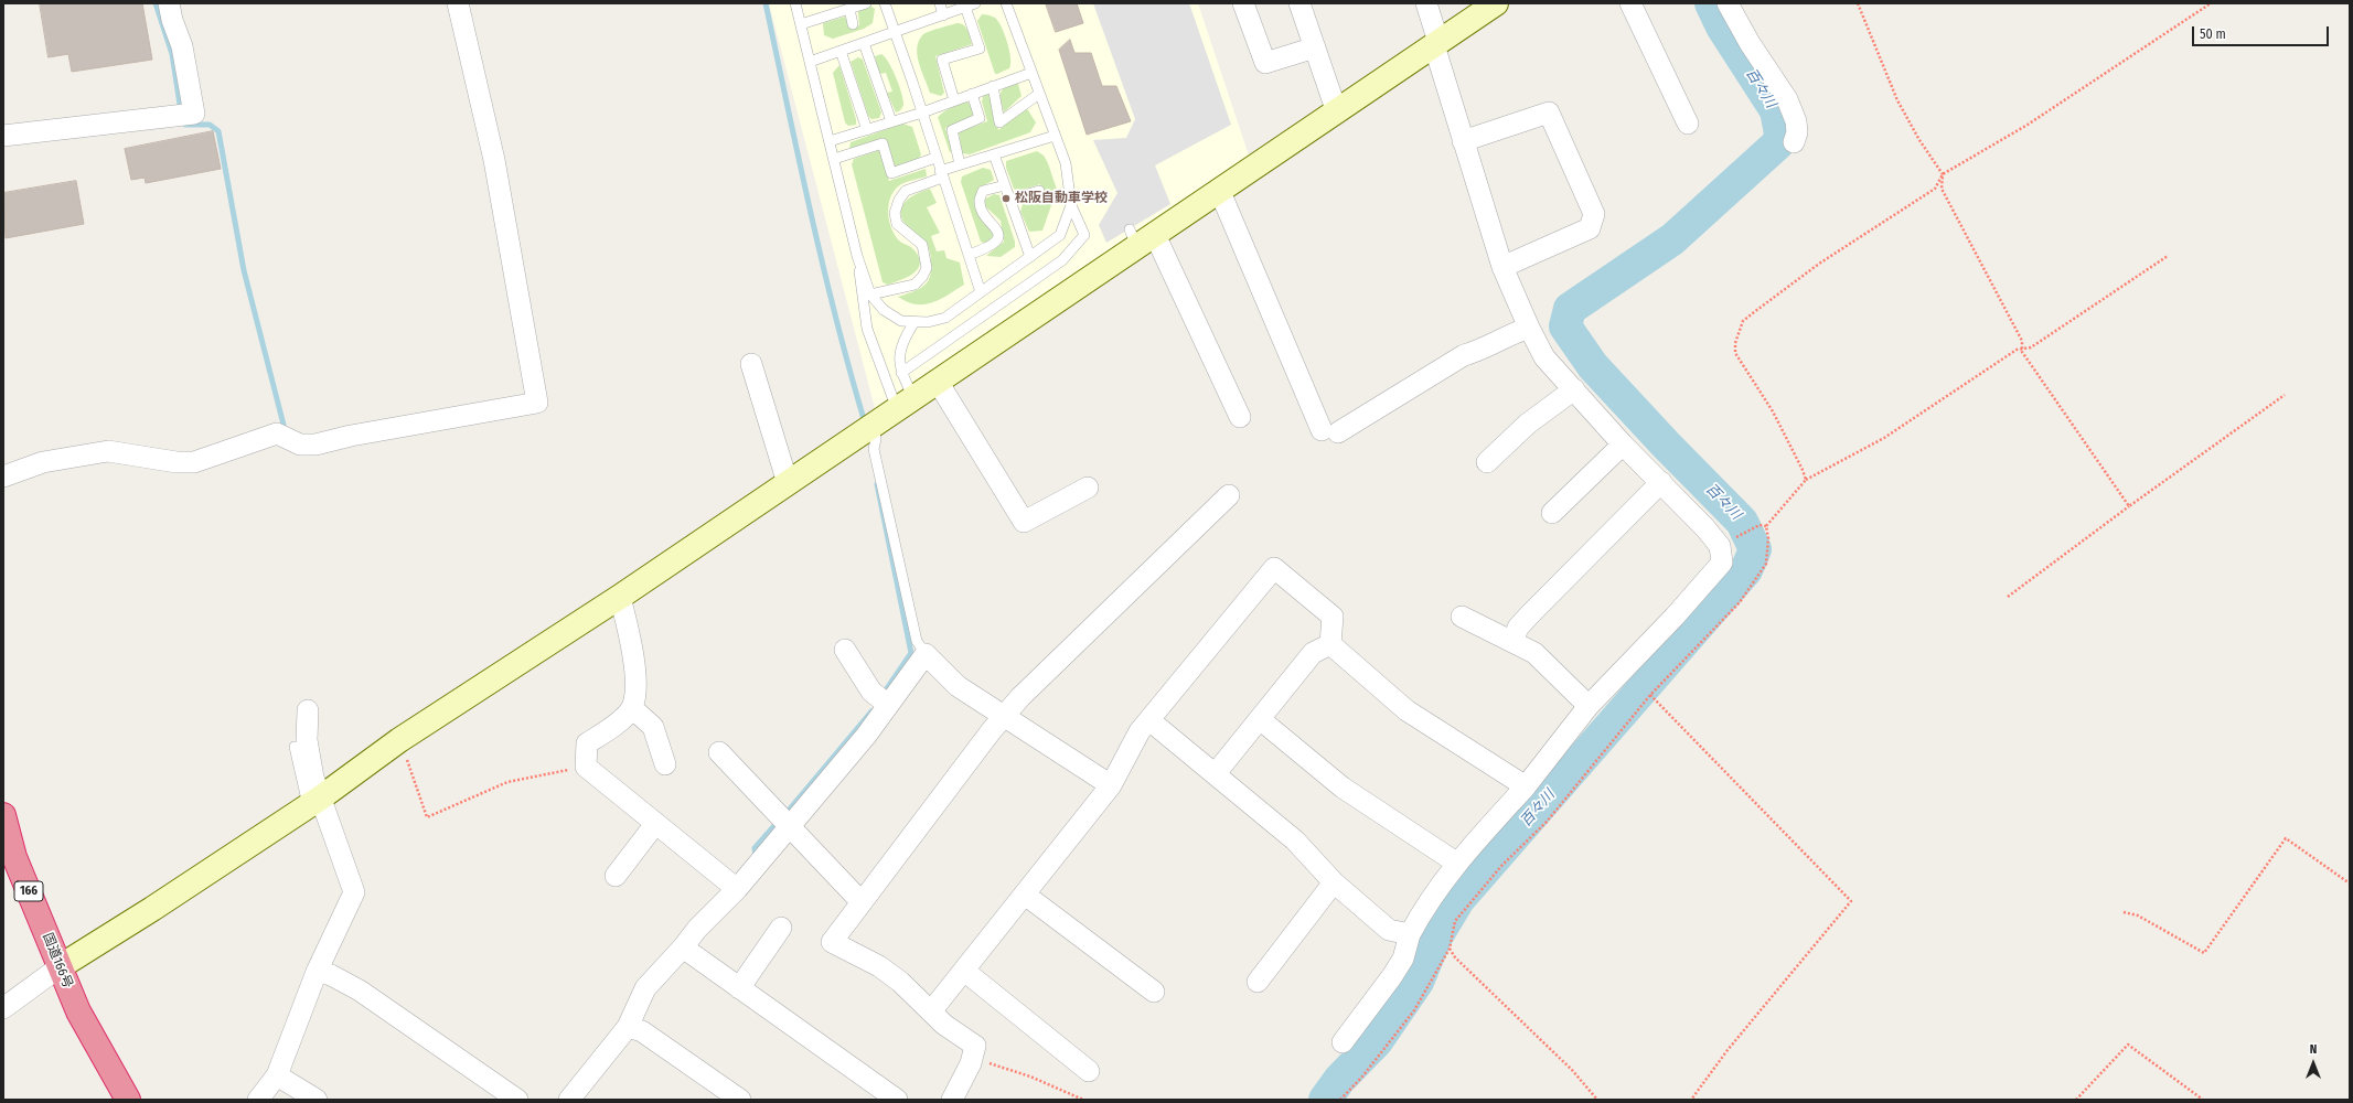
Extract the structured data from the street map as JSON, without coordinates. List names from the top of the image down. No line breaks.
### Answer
{"streets":{"highway":["166","国道166号"]},"water":["百々川"],"places":["松阪自動車学校"],"scale_bar":"50 m","north":"top"}
